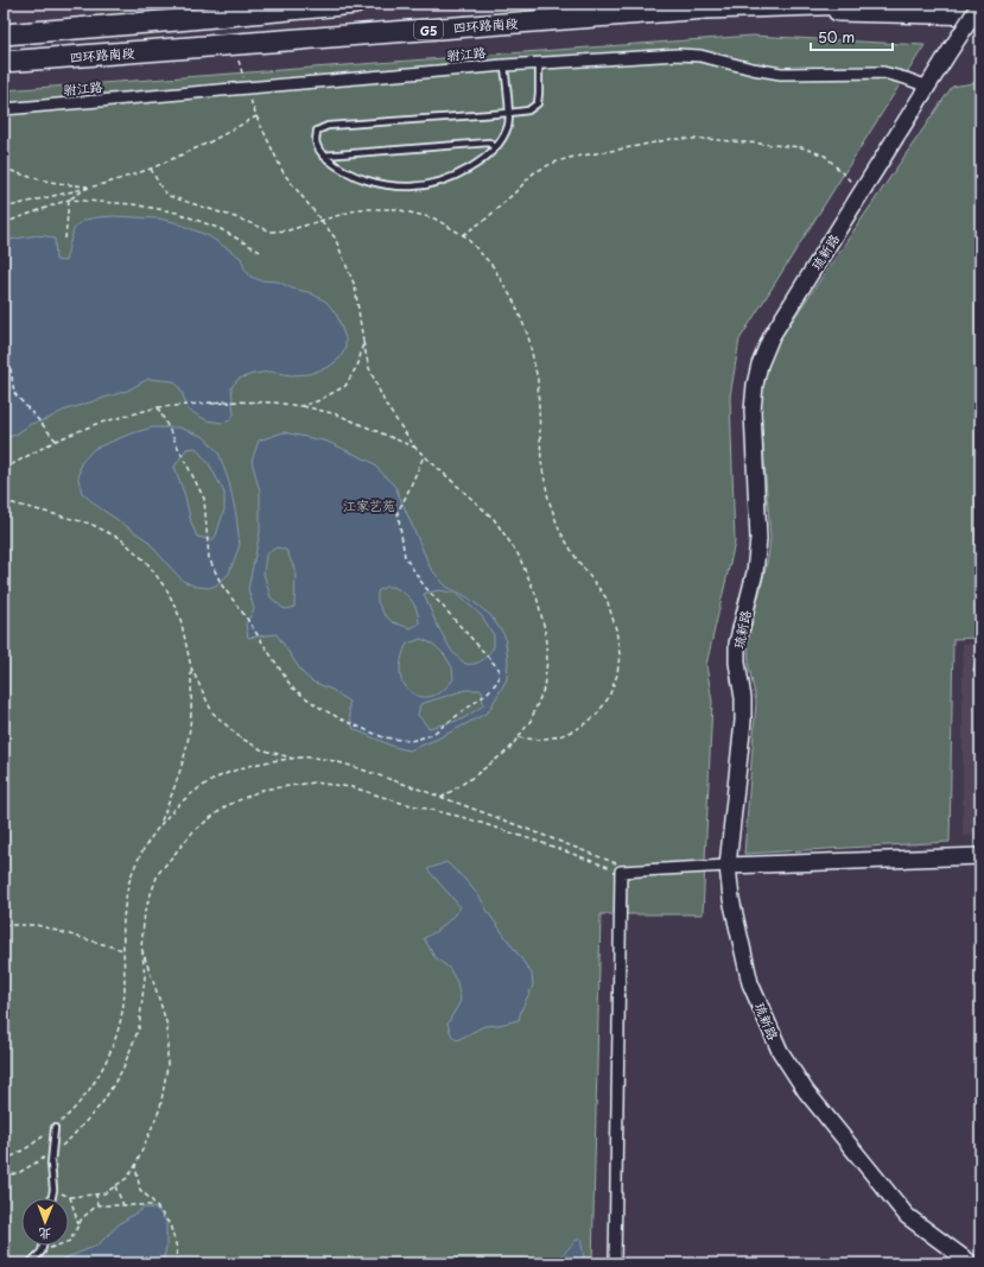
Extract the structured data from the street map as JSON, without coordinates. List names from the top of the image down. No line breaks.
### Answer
{"streets":{"highway":["四环路南段","G5"],"street":["驸江路","琉新路"]},"crossings":[["驸江路","琉新路"]],"parks":["江家艺苑"],"scale_bar":"50 m","north":"bottom"}
